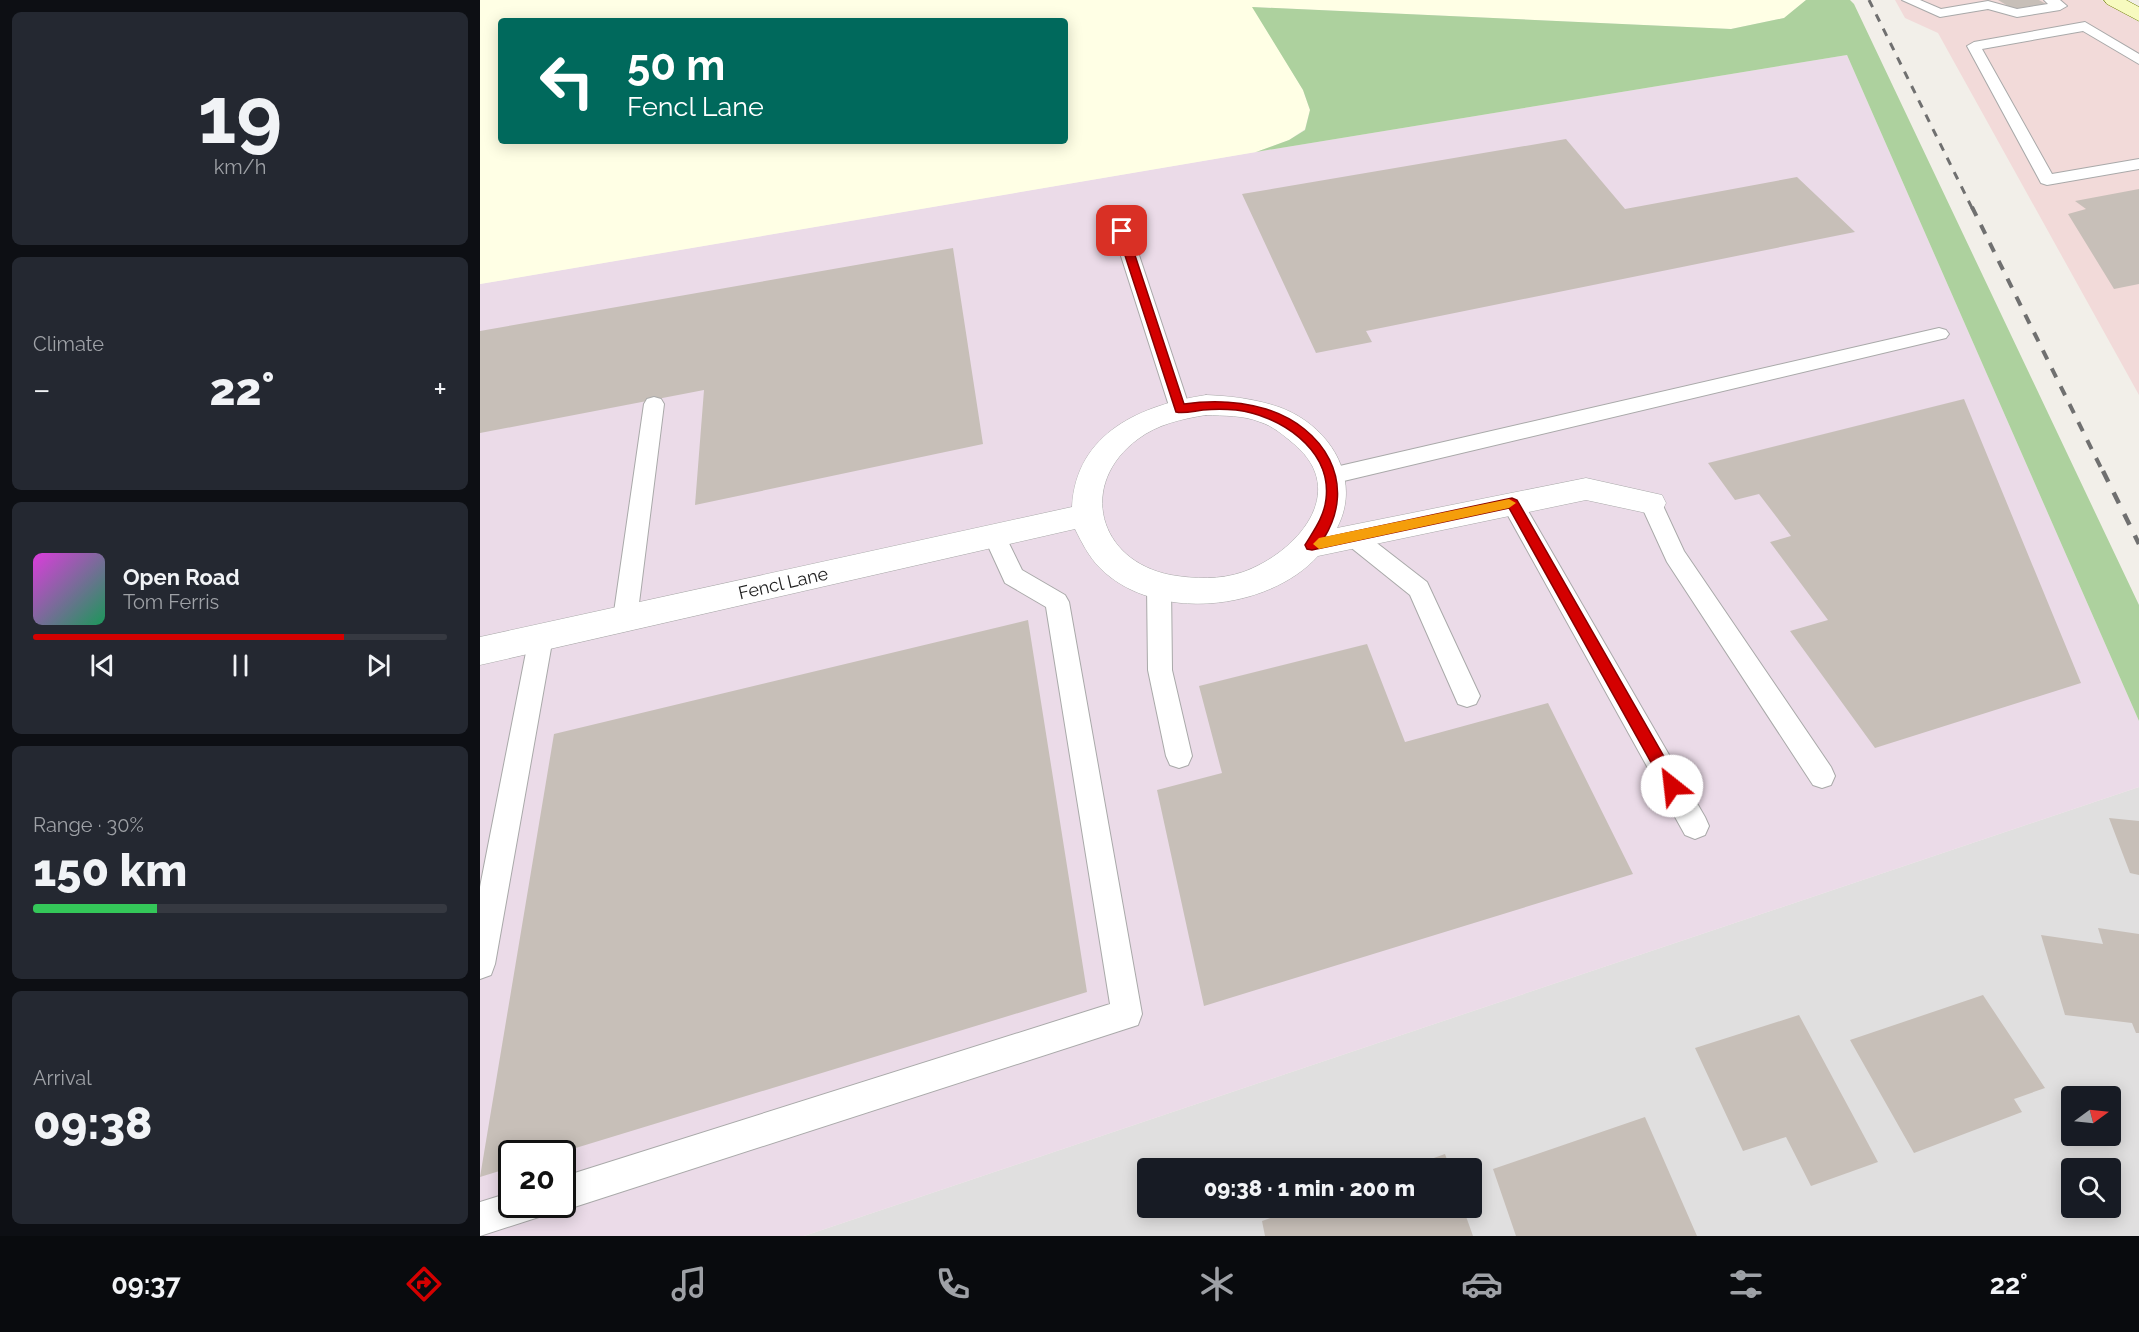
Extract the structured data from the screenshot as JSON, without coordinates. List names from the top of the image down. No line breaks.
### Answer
{"streets":{"street":["Fencl Lane"]},"north":"right","page":{"tile":[["19","km/h"],"Climate",["Range · 30%","150 km"],["Arrival","09:38"]],"turn":["50 m","Fencl Lane"],"heat":["−","22°","+"],"song":["Open Road","Tom Ferris"],"limit":"20","trip":"09:38 · 1 min · 200 m","tabs":["09:37","22°"]}}
